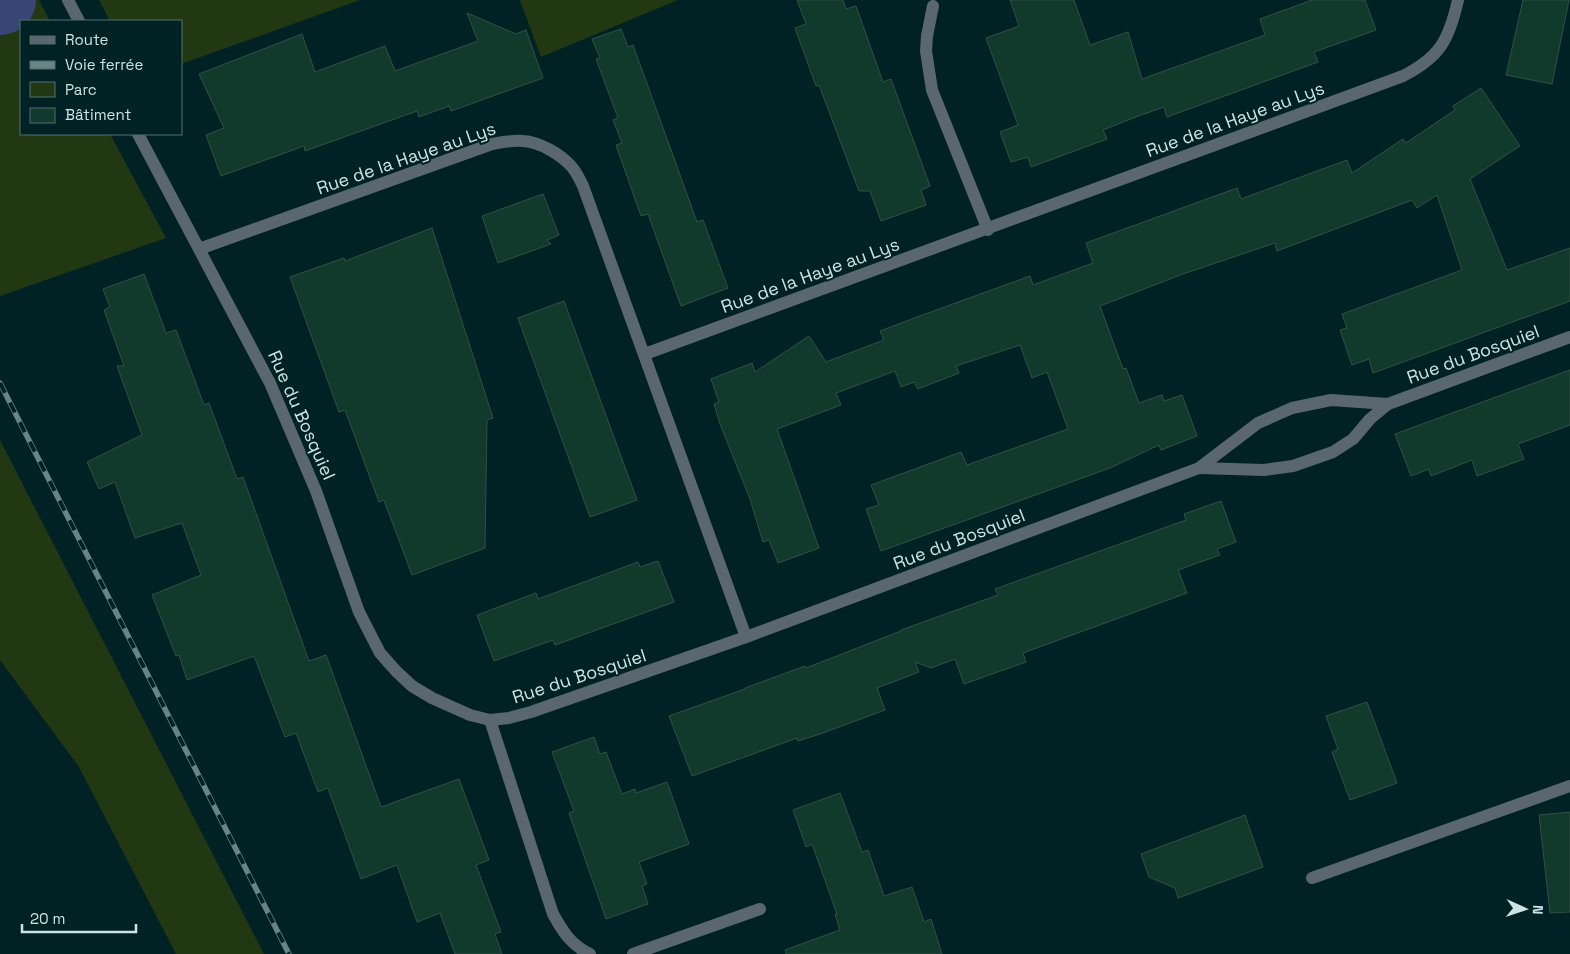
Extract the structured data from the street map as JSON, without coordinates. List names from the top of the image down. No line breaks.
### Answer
{"streets":{"street":["Rue de la Haye au Lys","Rue du Bosquiel"]},"crossings":[["Rue de la Haye au Lys","Rue du Bosquiel"]],"legend":["Route","Voie ferrée","Parc","Bâtiment"],"scale_bar":"20 m","north":"right"}
